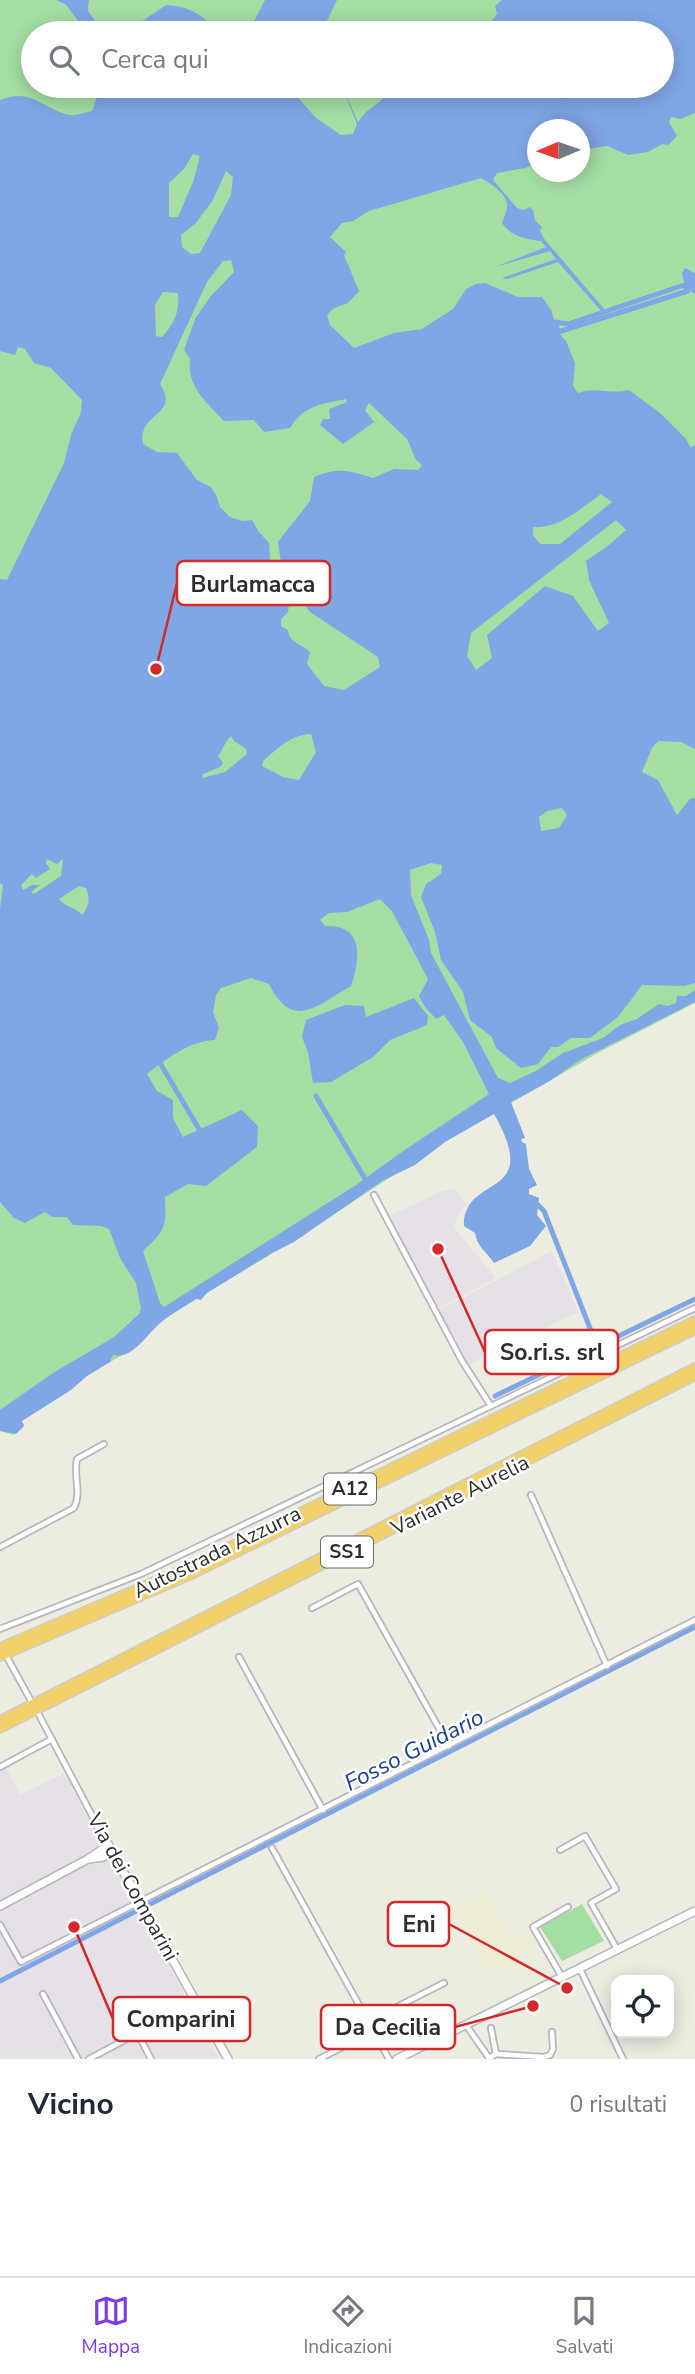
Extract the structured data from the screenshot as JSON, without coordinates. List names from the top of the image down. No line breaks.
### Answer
{"streets":{"highway":["A12","Variante Aurelia","Autostrada Azzurra","SS1"],"street":["Via dei Comparini"]},"water":["Fosso Guidario"],"places":["Burlamacca","So.ri.s. srl","Comparini","Eni","Da Cecilia"],"north":"left","page":{"search":"Cerca qui","heading":["Vicino","0 risultati"],"nav":["Mappa","Indicazioni","Salvati"]}}
